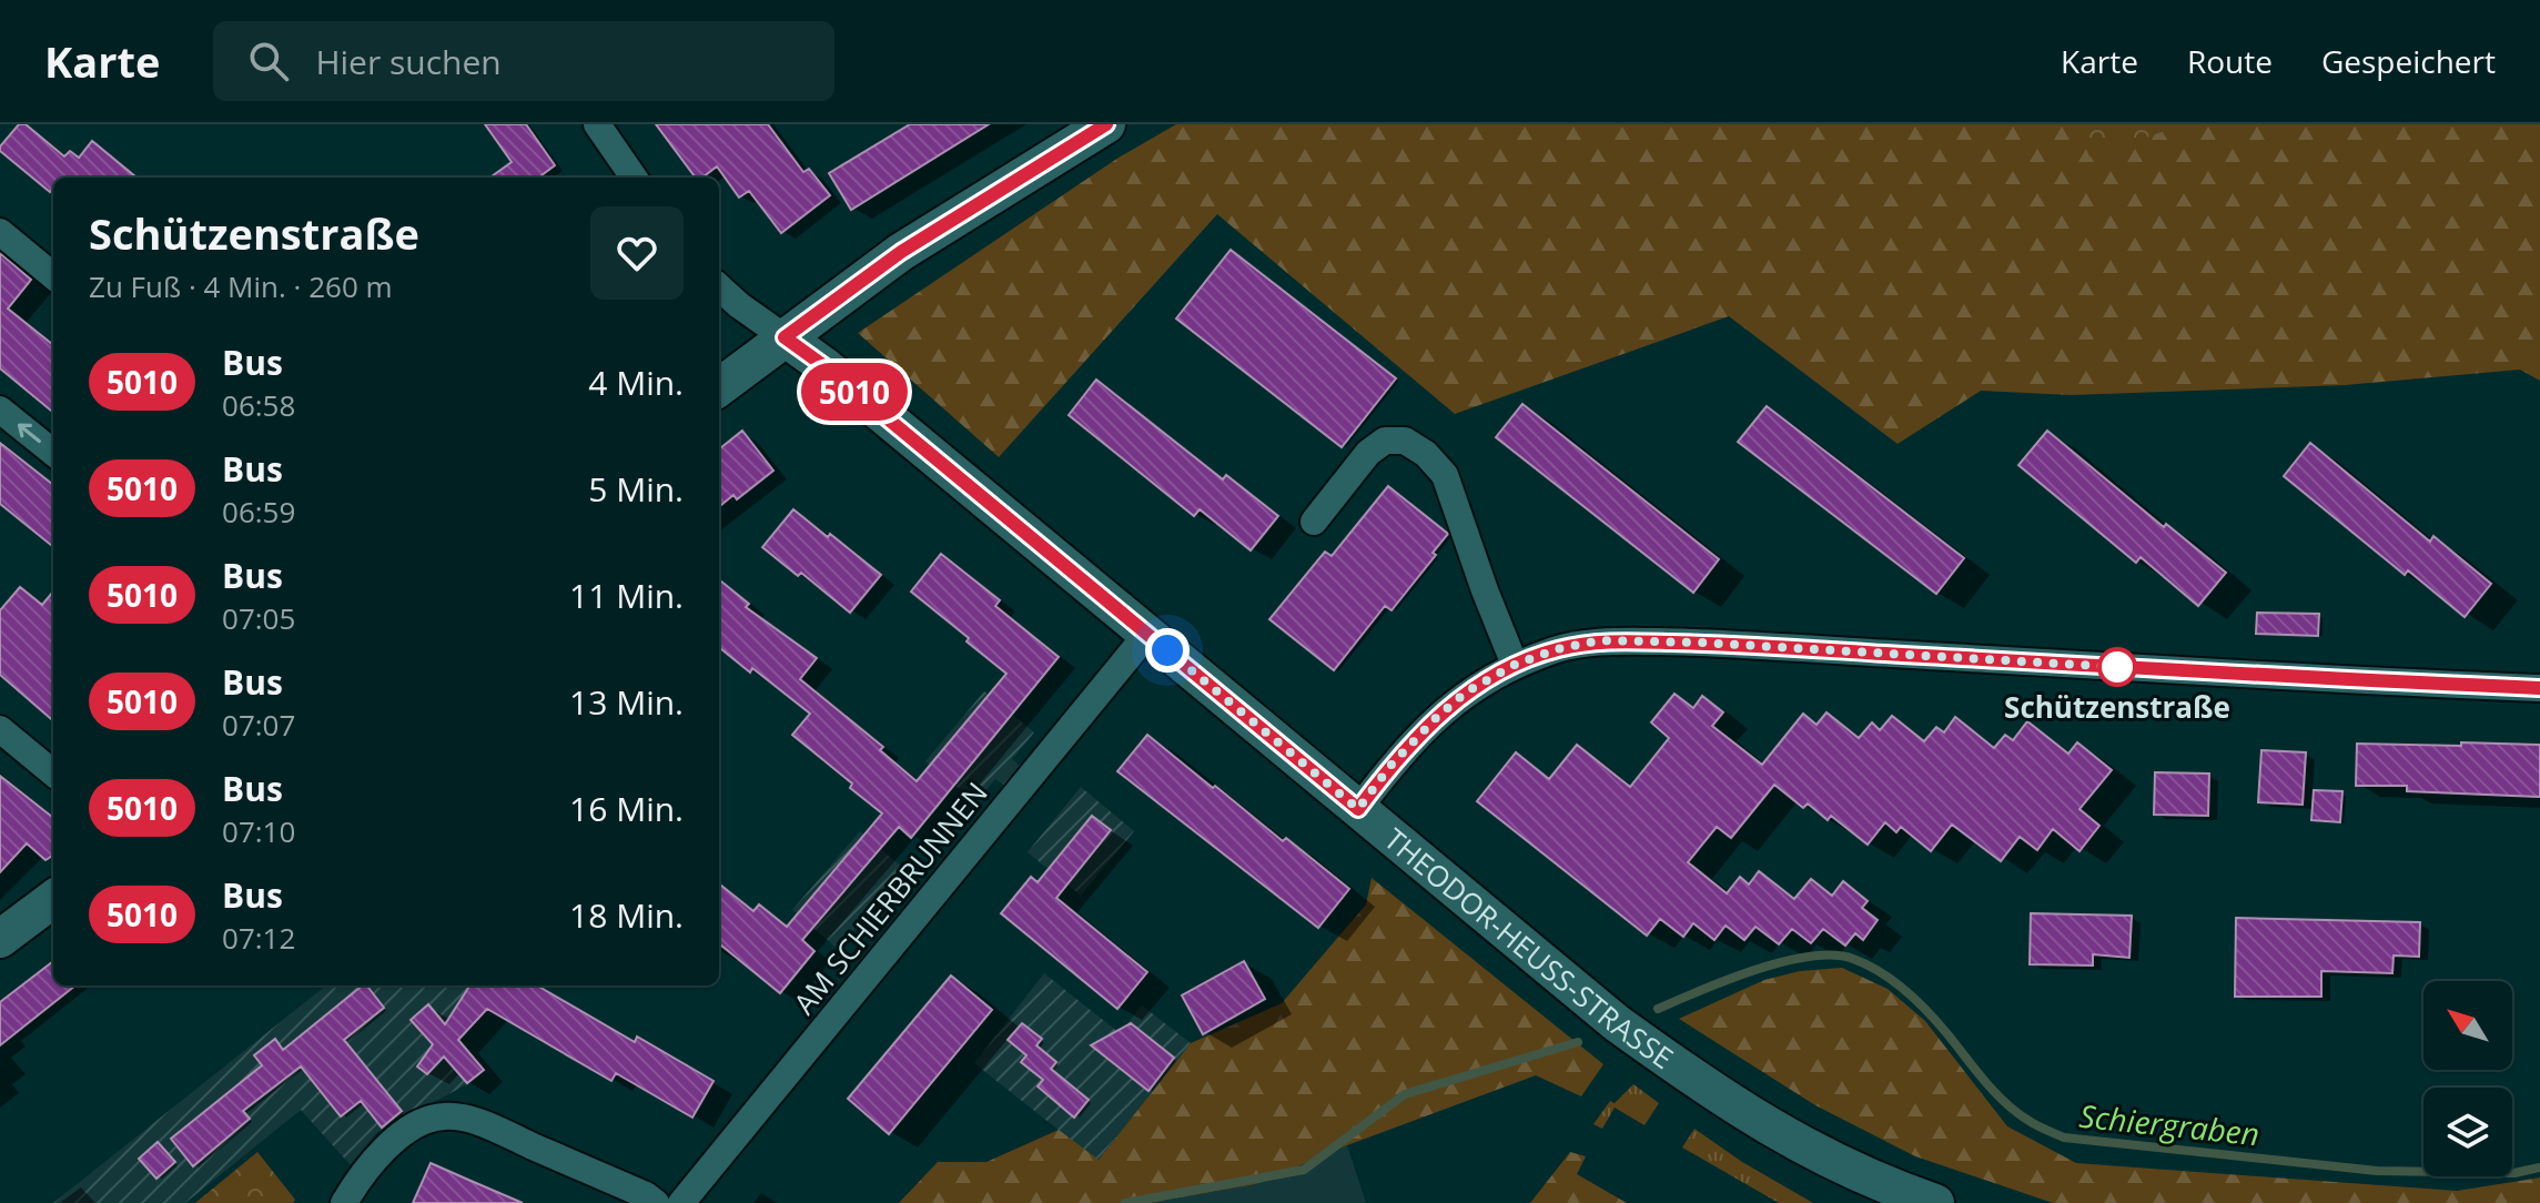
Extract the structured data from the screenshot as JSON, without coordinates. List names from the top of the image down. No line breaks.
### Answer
{"streets":{"main road":["THEODOR-HEUSS-STRASSE"],"street":["AM SCHIERBRUNNEN"]},"crossings":[["AM SCHIERBRUNNEN","THEODOR-HEUSS-STRASSE"]],"water":["Schiergraben"],"places":["Schützenstraße"],"lines":["bus line 5010"],"north":"top left","page":{"header":"Karte","search":"Hier suchen","nav":["Karte","Route","Gespeichert"],"on_map":"5010","heading":["Schützenstraße","Zu Fuß · 4 Min. · 260 m"],"list":[{"mark":"5010","name":"Bus","note":"06:58","value":"4 Min."},{"mark":"5010","name":"Bus","note":"06:59","value":"5 Min."},{"mark":"5010","name":"Bus","note":"07:05","value":"11 Min."},{"mark":"5010","name":"Bus","note":"07:07","value":"13 Min."},{"mark":"5010","name":"Bus","note":"07:10","value":"16 Min."},{"mark":"5010","name":"Bus","note":"07:12","value":"18 Min."}]}}
